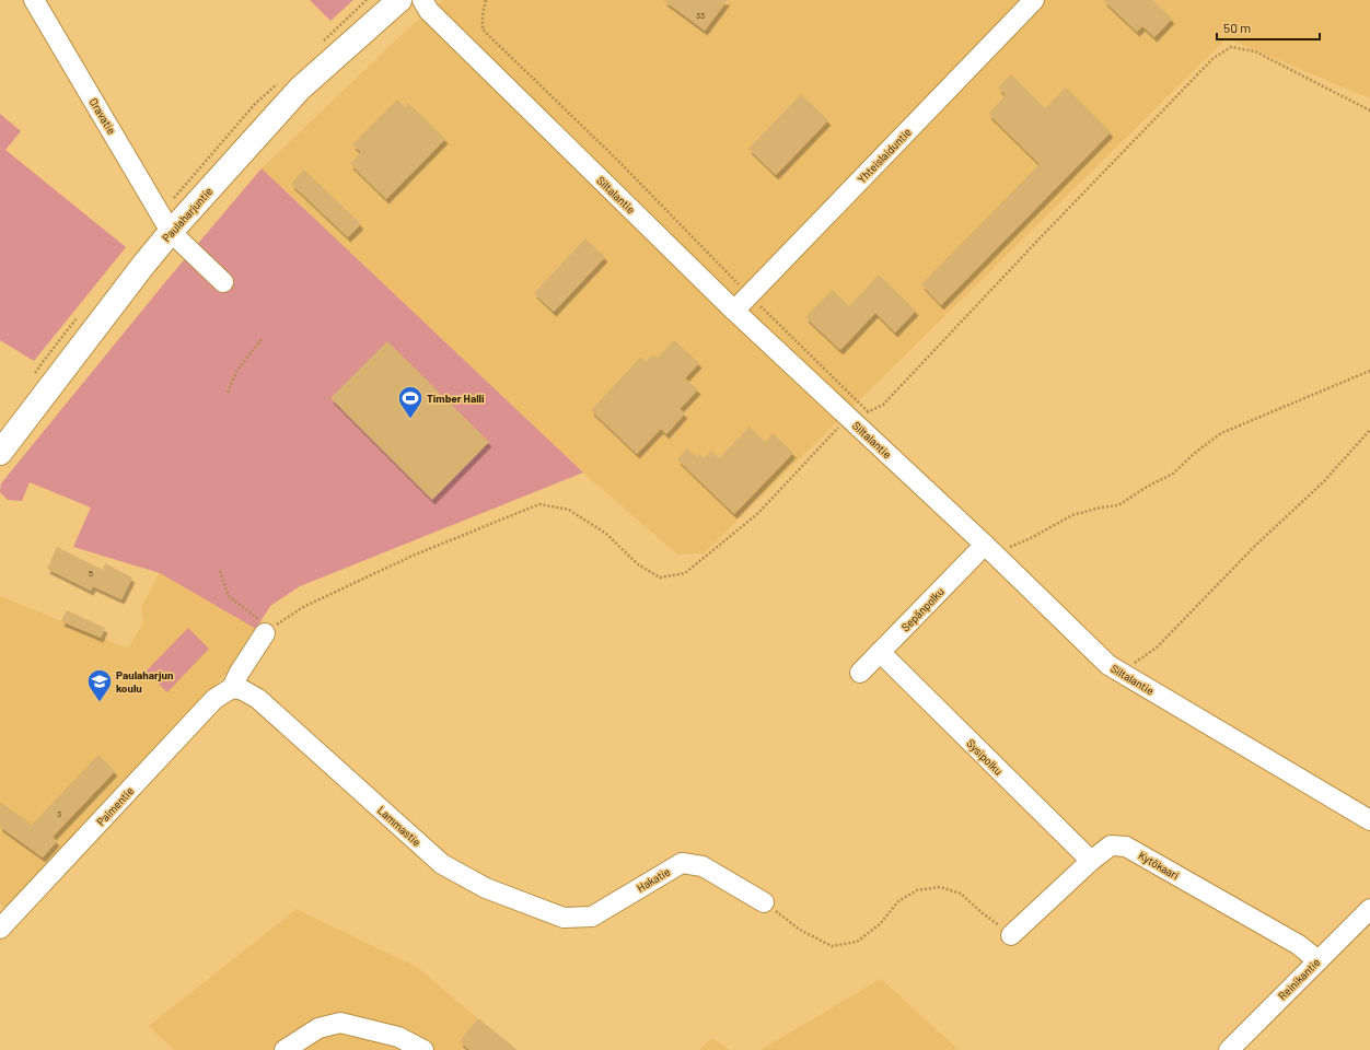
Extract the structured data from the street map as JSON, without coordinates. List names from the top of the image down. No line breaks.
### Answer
{"streets":{"main road":["Paulaharjuntie"],"street":["Oravatie","Yhteislaiduntie","Siltalantie","Sepänpolku","Sysipolku","Paimentie","Lammastie","Kytökaari","Hakatie","Reinikantie"]},"crossings":[["Oravatie","Paulaharjuntie"],["Yhteislaiduntie","Siltalantie"],["Siltalantie","Sepänpolku"],["Sepänpolku","Sysipolku"],["Sysipolku","Kytökaari"],["Paimentie","Lammastie"],["Lammastie","Hakatie"],["Kytökaari","Reinikantie"]],"places":{"sports":["Timber Halli"],"school or university":["Paulaharjun koulu"]},"house_numbers":["33","5","3"],"scale_bar":"50 m"}
